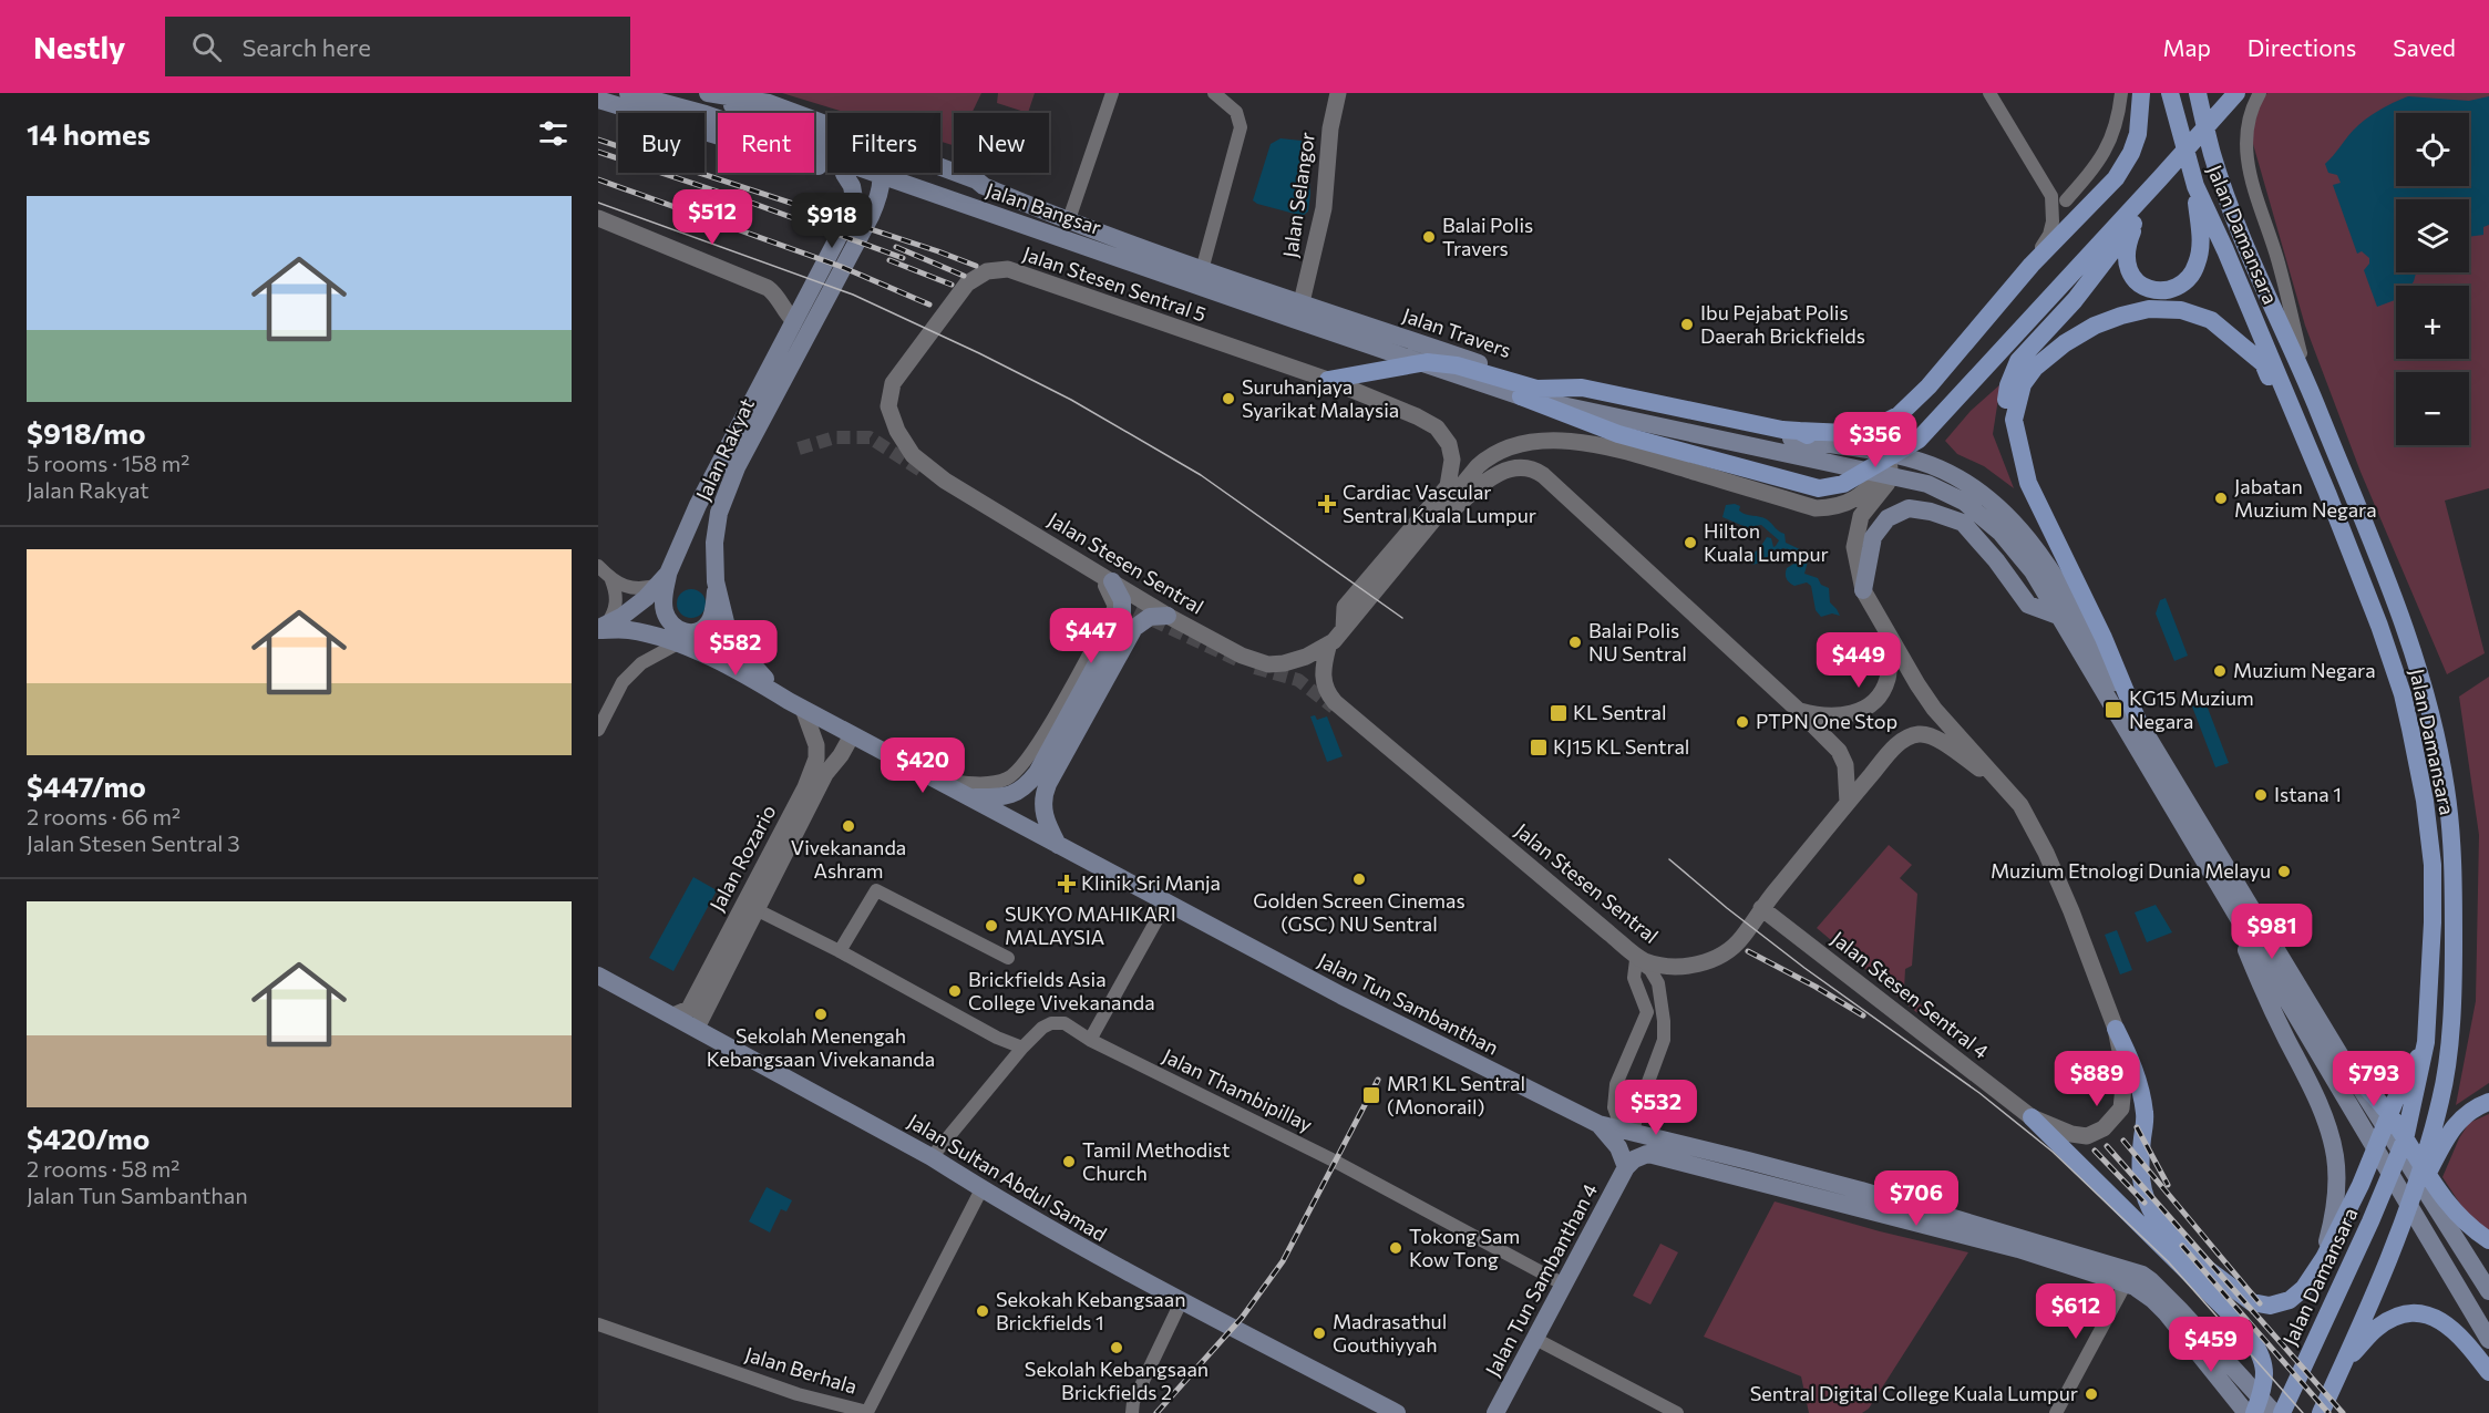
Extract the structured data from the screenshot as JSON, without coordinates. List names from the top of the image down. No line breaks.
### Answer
{"streets":{"main road":["Jalan Bangsar","Jalan Damansara","Jalan Travers","Jalan Rakyat","Jalan Tun Sambanthan","Jalan Sultan Abdul Samad","Jalan Tun Sambanthan 4"],"street":["Jalan Selangor","Jalan Stesen Sentral 5","Jalan Stesen Sentral","Jalan Rozario","Jalan Stesen Sentral 4","Jalan Thambipillay","Jalan Berhala"]},"crossings":[["Jalan Selangor","Jalan Travers"],["Jalan Bangsar","Jalan Travers"],["Jalan Damansara","Jalan Tun Sambanthan"],["Jalan Stesen Sentral 5","Jalan Stesen Sentral"],["Jalan Rakyat","Jalan Rozario"],["Jalan Rakyat","Jalan Tun Sambanthan"],["Jalan Stesen Sentral","Jalan Stesen Sentral 4"],["Jalan Rozario","Jalan Tun Sambanthan"],["Jalan Rozario","Jalan Sultan Abdul Samad"],["Jalan Thambipillay","Jalan Sultan Abdul Samad"],["Jalan Thambipillay","Jalan Tun Sambanthan 4"],["Jalan Sultan Abdul Samad","Jalan Berhala"]],"places":{"other":["Balai Polis Travers","Ibu Pejabat Polis Daerah Brickfields","Suruhanjaya Syarikat Malaysia","Jabatan Muzium Negara","Hilton Kuala Lumpur","Balai Polis NU Sentral","Muzium Negara","PTPN One Stop","Istana 1","Vivekananda Ashram","Muzium Etnologi Dunia Melayu","Golden Screen Cinemas (GSC) NU Sentral","SUKYO MAHIKARI MALAYSIA","Brickfields Asia College Vivekananda","Sekolah Menengah Kebangsaan Vivekananda","Tamil Methodist Church","Tokong Sam Kow Tong","Sekokah Kebangsaan Brickfields 1","Madrasathul Gouthiyyah","Sekolah Kebangsaan Brickfields 2","Sentral Digital College Kuala Lumpur"],"health":["Cardiac Vascular Sentral Kuala Lumpur","Klinik Sri Manja"],"transit":["KG15 Muzium Negara","KL Sentral","KJ15 KL Sentral","MR1 KL Sentral (Monorail)"]},"page":{"header":"Nestly","search":"Search here","nav":["Map","Directions","Saved"],"heading":"14 homes","map_buttons":["+","−"],"chip":["Buy","Rent","Filters","New"],"list":[{"name":"$918/mo","note":"5 rooms · 158 m² · Jalan Rakyat"},{"name":"$447/mo","note":"2 rooms · 66 m² · Jalan Stesen Sentral 3"},{"name":"$420/mo","note":"2 rooms · 58 m² · Jalan Tun Sambanthan"}],"price":["$512","$918","$356","$447","$582","$449","$420","$981","$889","$793","$532","$706","$612","$459"]}}
